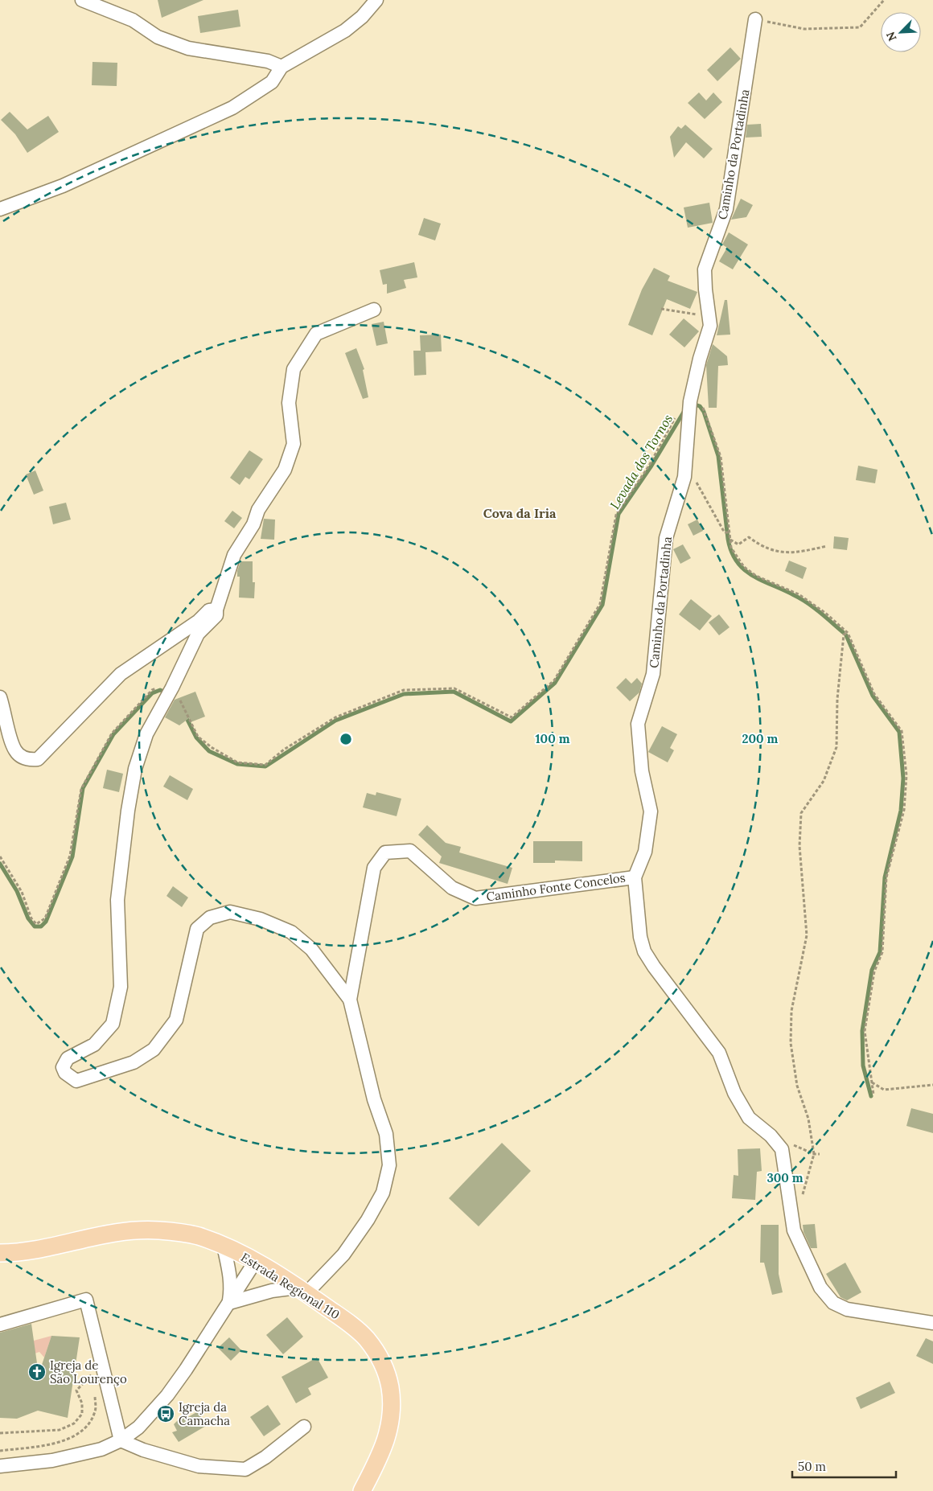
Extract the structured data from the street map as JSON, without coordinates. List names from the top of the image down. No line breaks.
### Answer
{"streets":{"main road":["Estrada Regional 110"],"street":["Caminho da Portadinha","Caminho Fonte Concelos"]},"crossings":[["Caminho da Portadinha","Caminho Fonte Concelos"],["Caminho Fonte Concelos","Estrada Regional 110"]],"districts":["Cova da Iria"],"water":["Levada dos Tornos"],"places":{"church":["Igreja de São Lourenço"],"bus stop":["Igreja da Camacha"]},"scale_bar":"50 m","north":"bottom left","rings":["100 m","200 m","300 m"]}
